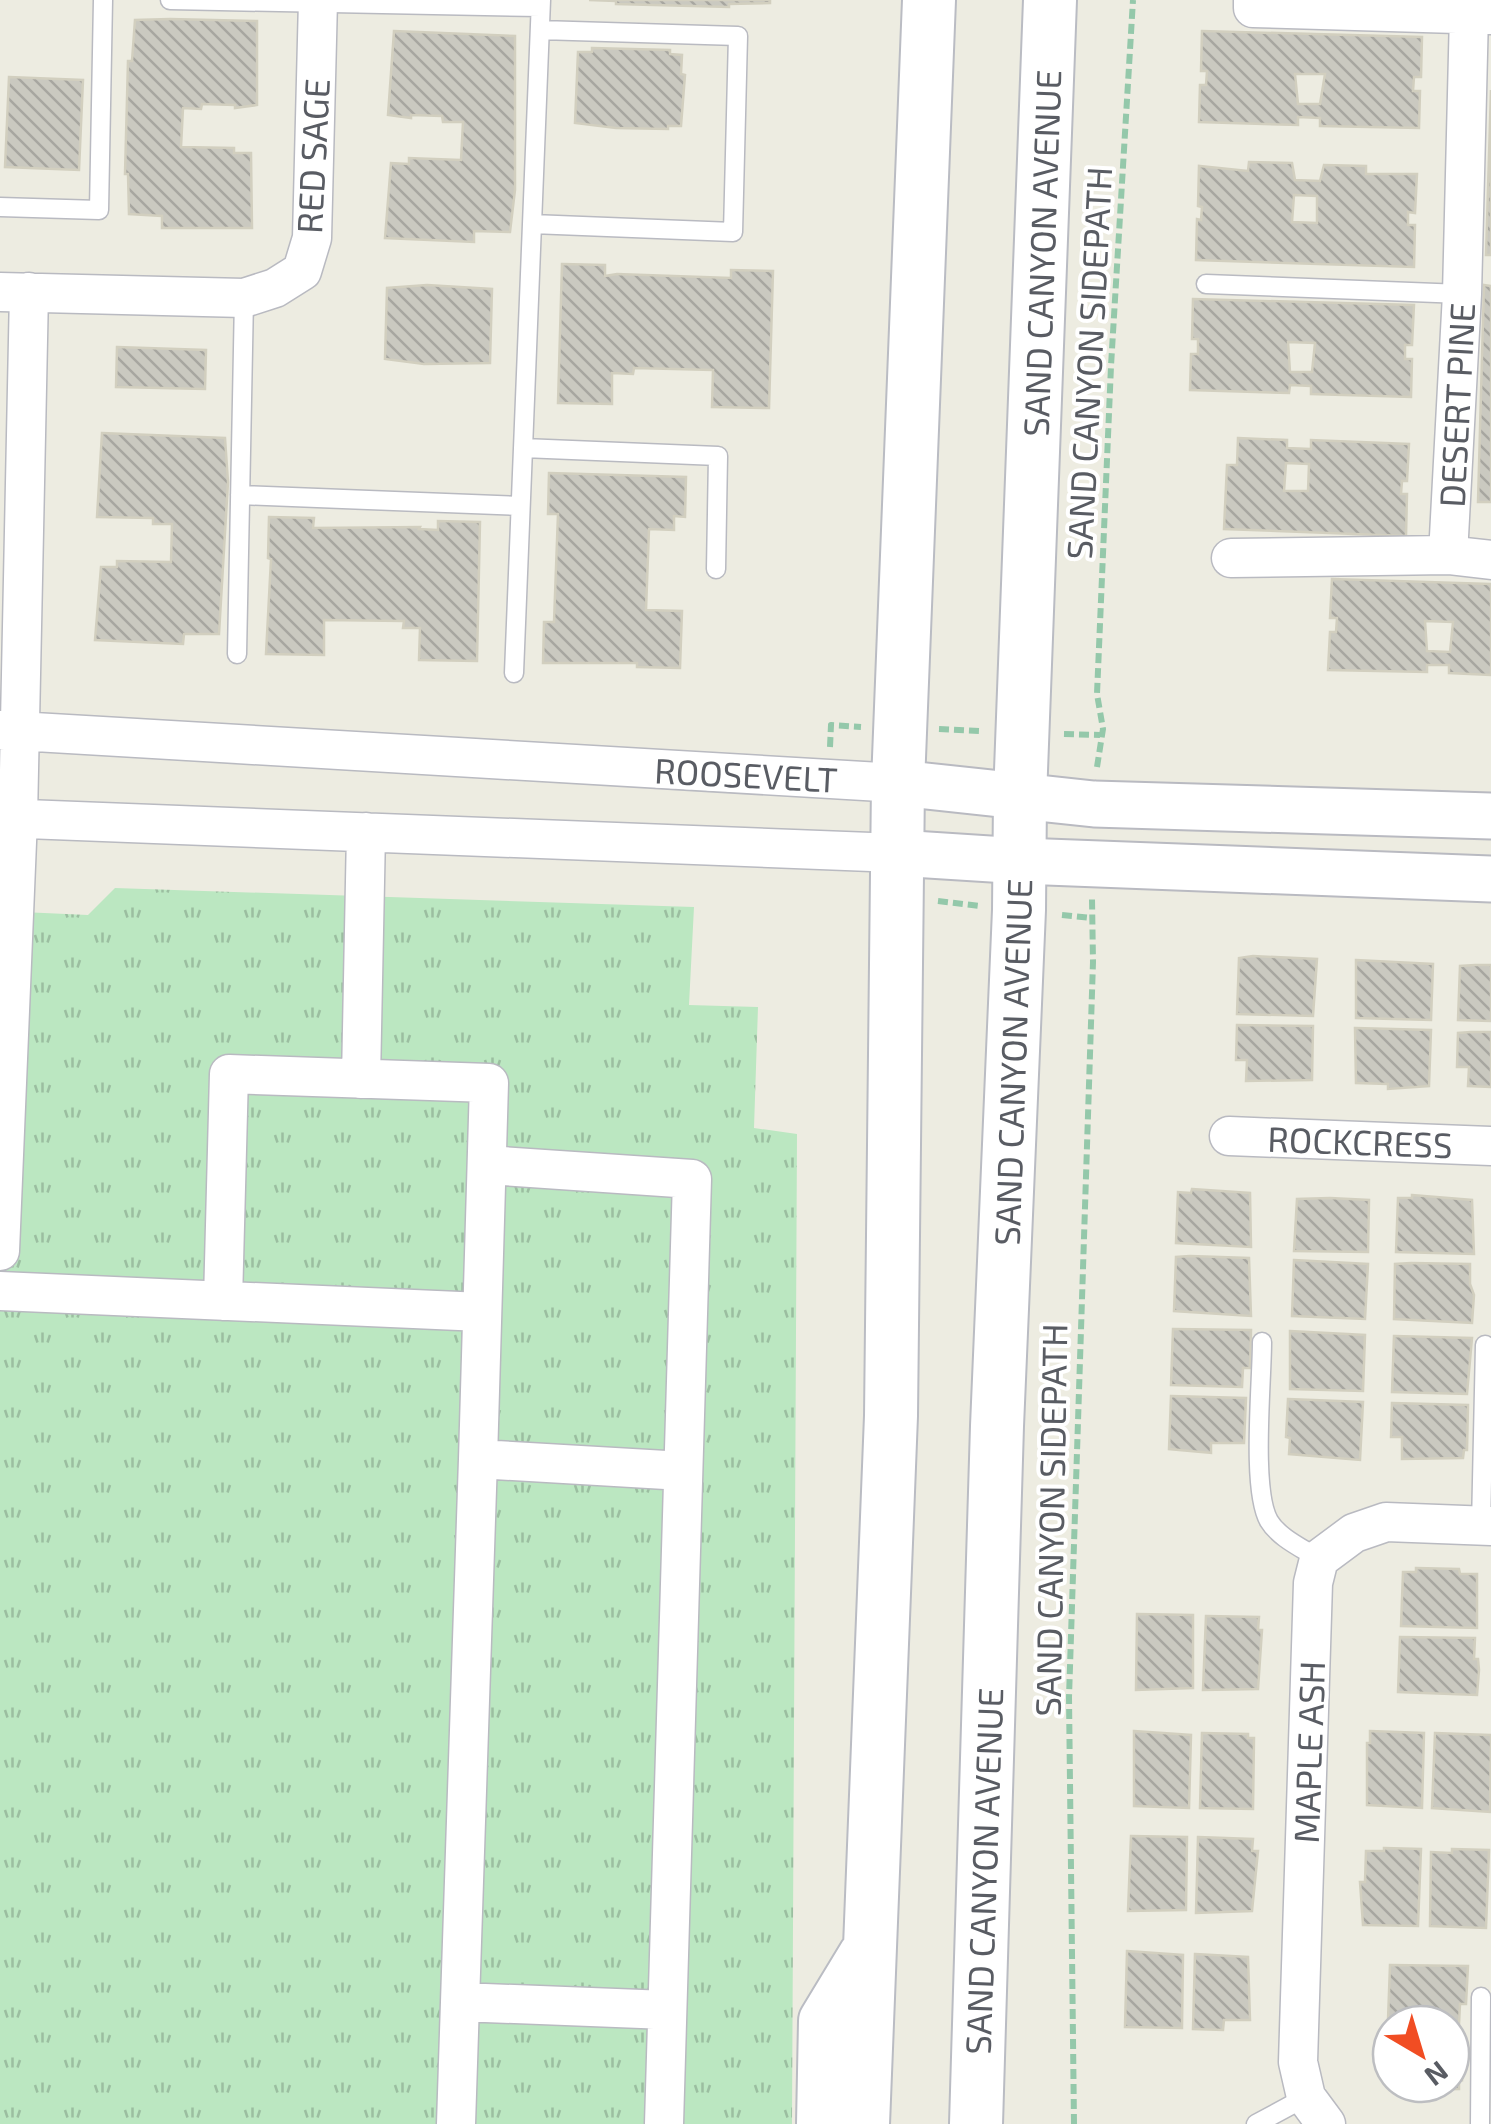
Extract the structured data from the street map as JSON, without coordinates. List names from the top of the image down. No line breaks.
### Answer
{"streets":{"main road":["SAND CANYON AVENUE"],"street":["RED SAGE","DESERT PINE","ROOSEVELT","ROCKCRESS","MAPLE ASH"],"path":["SAND CANYON SIDEPATH"]},"crossings":[["RED SAGE","ROOSEVELT"],["SAND CANYON AVENUE","ROOSEVELT"]],"north":"bottom right"}
